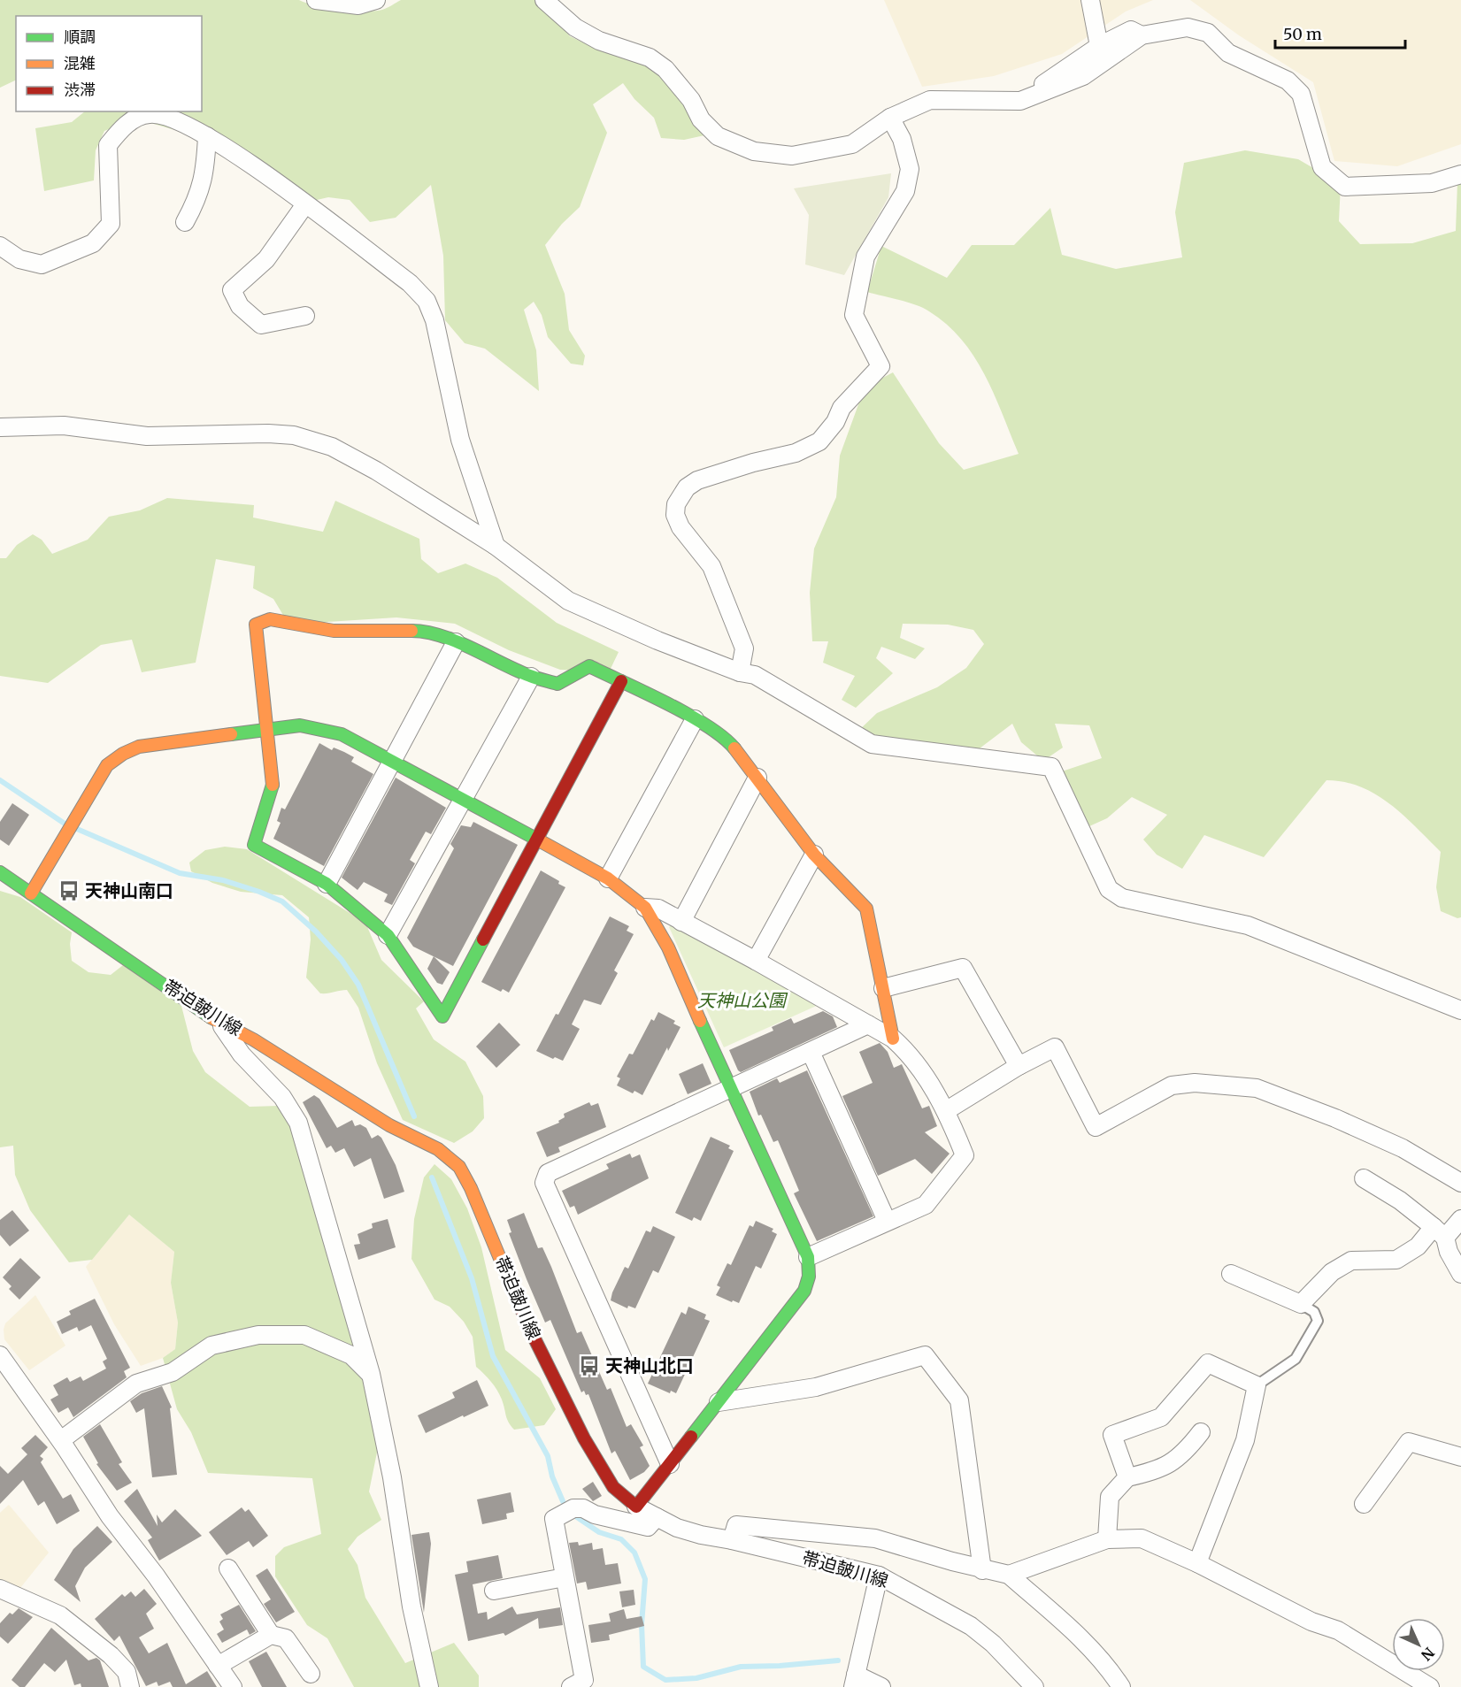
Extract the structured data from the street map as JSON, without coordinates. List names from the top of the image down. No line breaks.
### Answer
{"streets":{"street":["帯迫皷川線"]},"parks":["天神山公園"],"places":{"bus stop":["天神山南口","天神山北口"]},"legend":["順調","混雑","渋滞"],"scale_bar":"50 m","north":"bottom right"}
